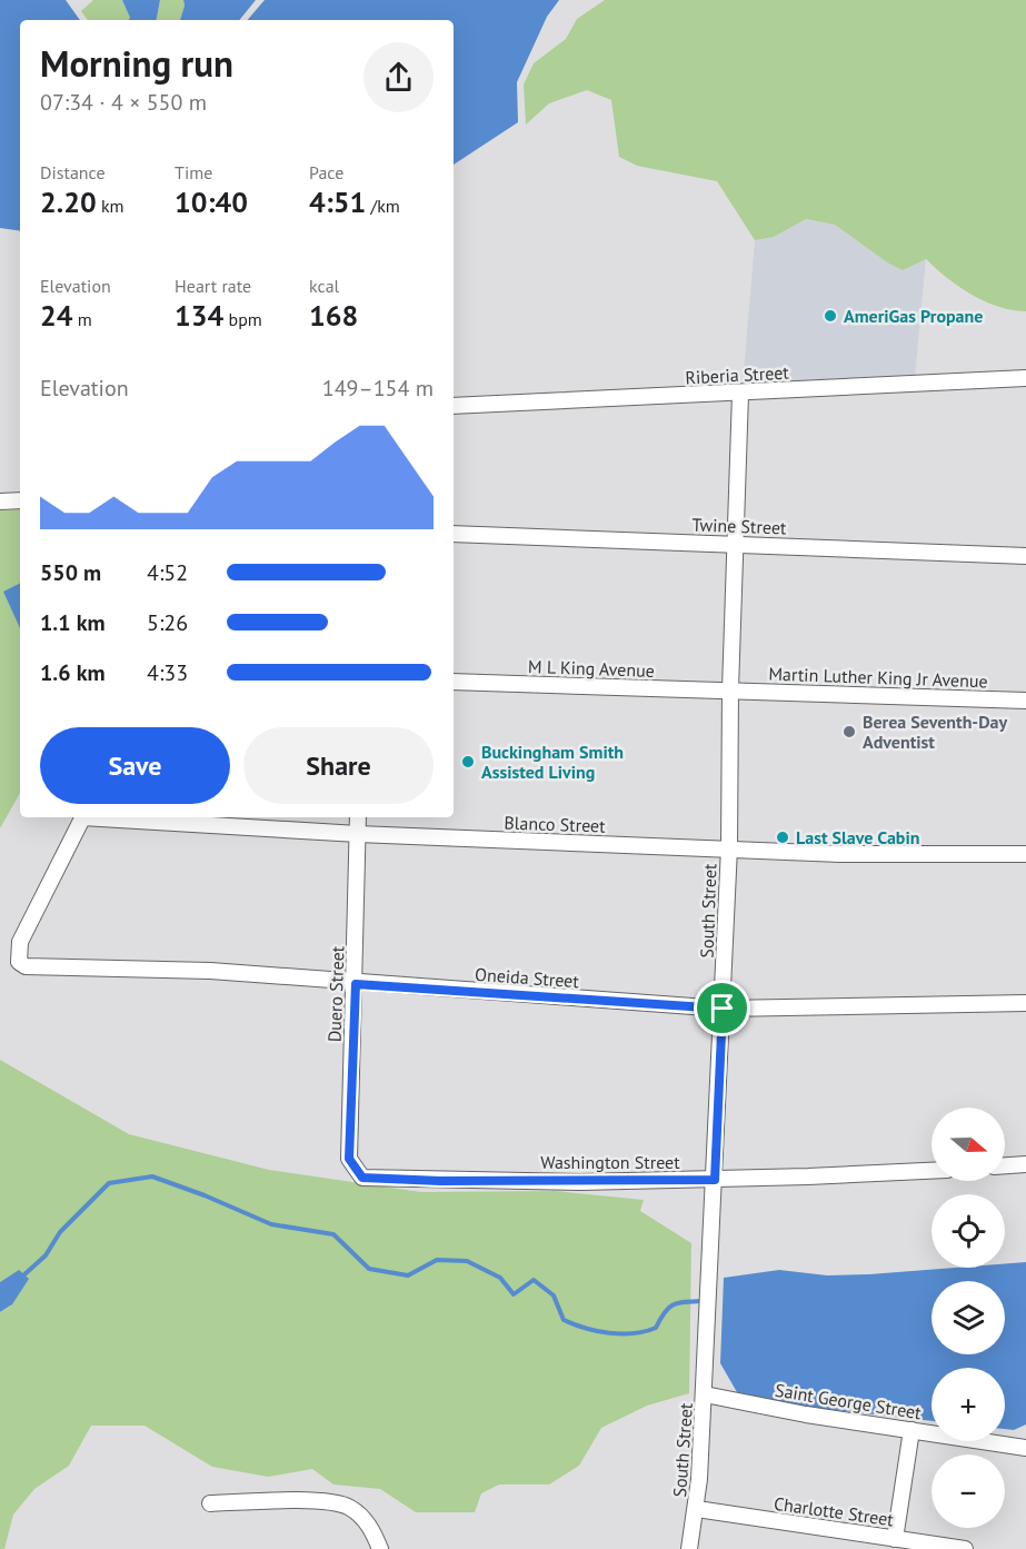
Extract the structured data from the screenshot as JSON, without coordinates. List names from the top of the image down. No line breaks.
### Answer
{"streets":{"street":["Riberia Street","Twine Street","M L King Avenue","Martin Luther King Jr Avenue","Blanco Street","South Street","Oneida Street","Duero Street","Washington Street","Saint George Street","Charlotte Street"]},"crossings":[["Riberia Street","South Street"],["Twine Street","South Street"],["M L King Avenue","Martin Luther King Jr Avenue"],["M L King Avenue","South Street"],["Martin Luther King Jr Avenue","South Street"],["Blanco Street","South Street"],["Blanco Street","Duero Street"],["South Street","Oneida Street"],["South Street","Washington Street"],["South Street","Saint George Street"],["South Street","Charlotte Street"],["Oneida Street","Duero Street"],["Duero Street","Washington Street"]],"places":["AmeriGas Propane","Berea Seventh-Day Adventist","Buckingham Smith Assisted Living","Last Slave Cabin"],"north":"right","page":{"heading":["Morning run","07:34 · 4 × 550 m"],"stats":[["Distance","2.20 km"],["Time","10:40"],["Pace","4:51 /km"],["Elevation","24 m"],["Heart rate","134 bpm"],["kcal","168"]],"chart":["Elevation","149–154 m"],"list":[{"name":"550 m","note":"4:52"},{"name":"1.1 km","note":"5:26"},{"name":"1.6 km","note":"4:33"}],"buttons":["Save","Share"],"map_buttons":["+","−"]}}
